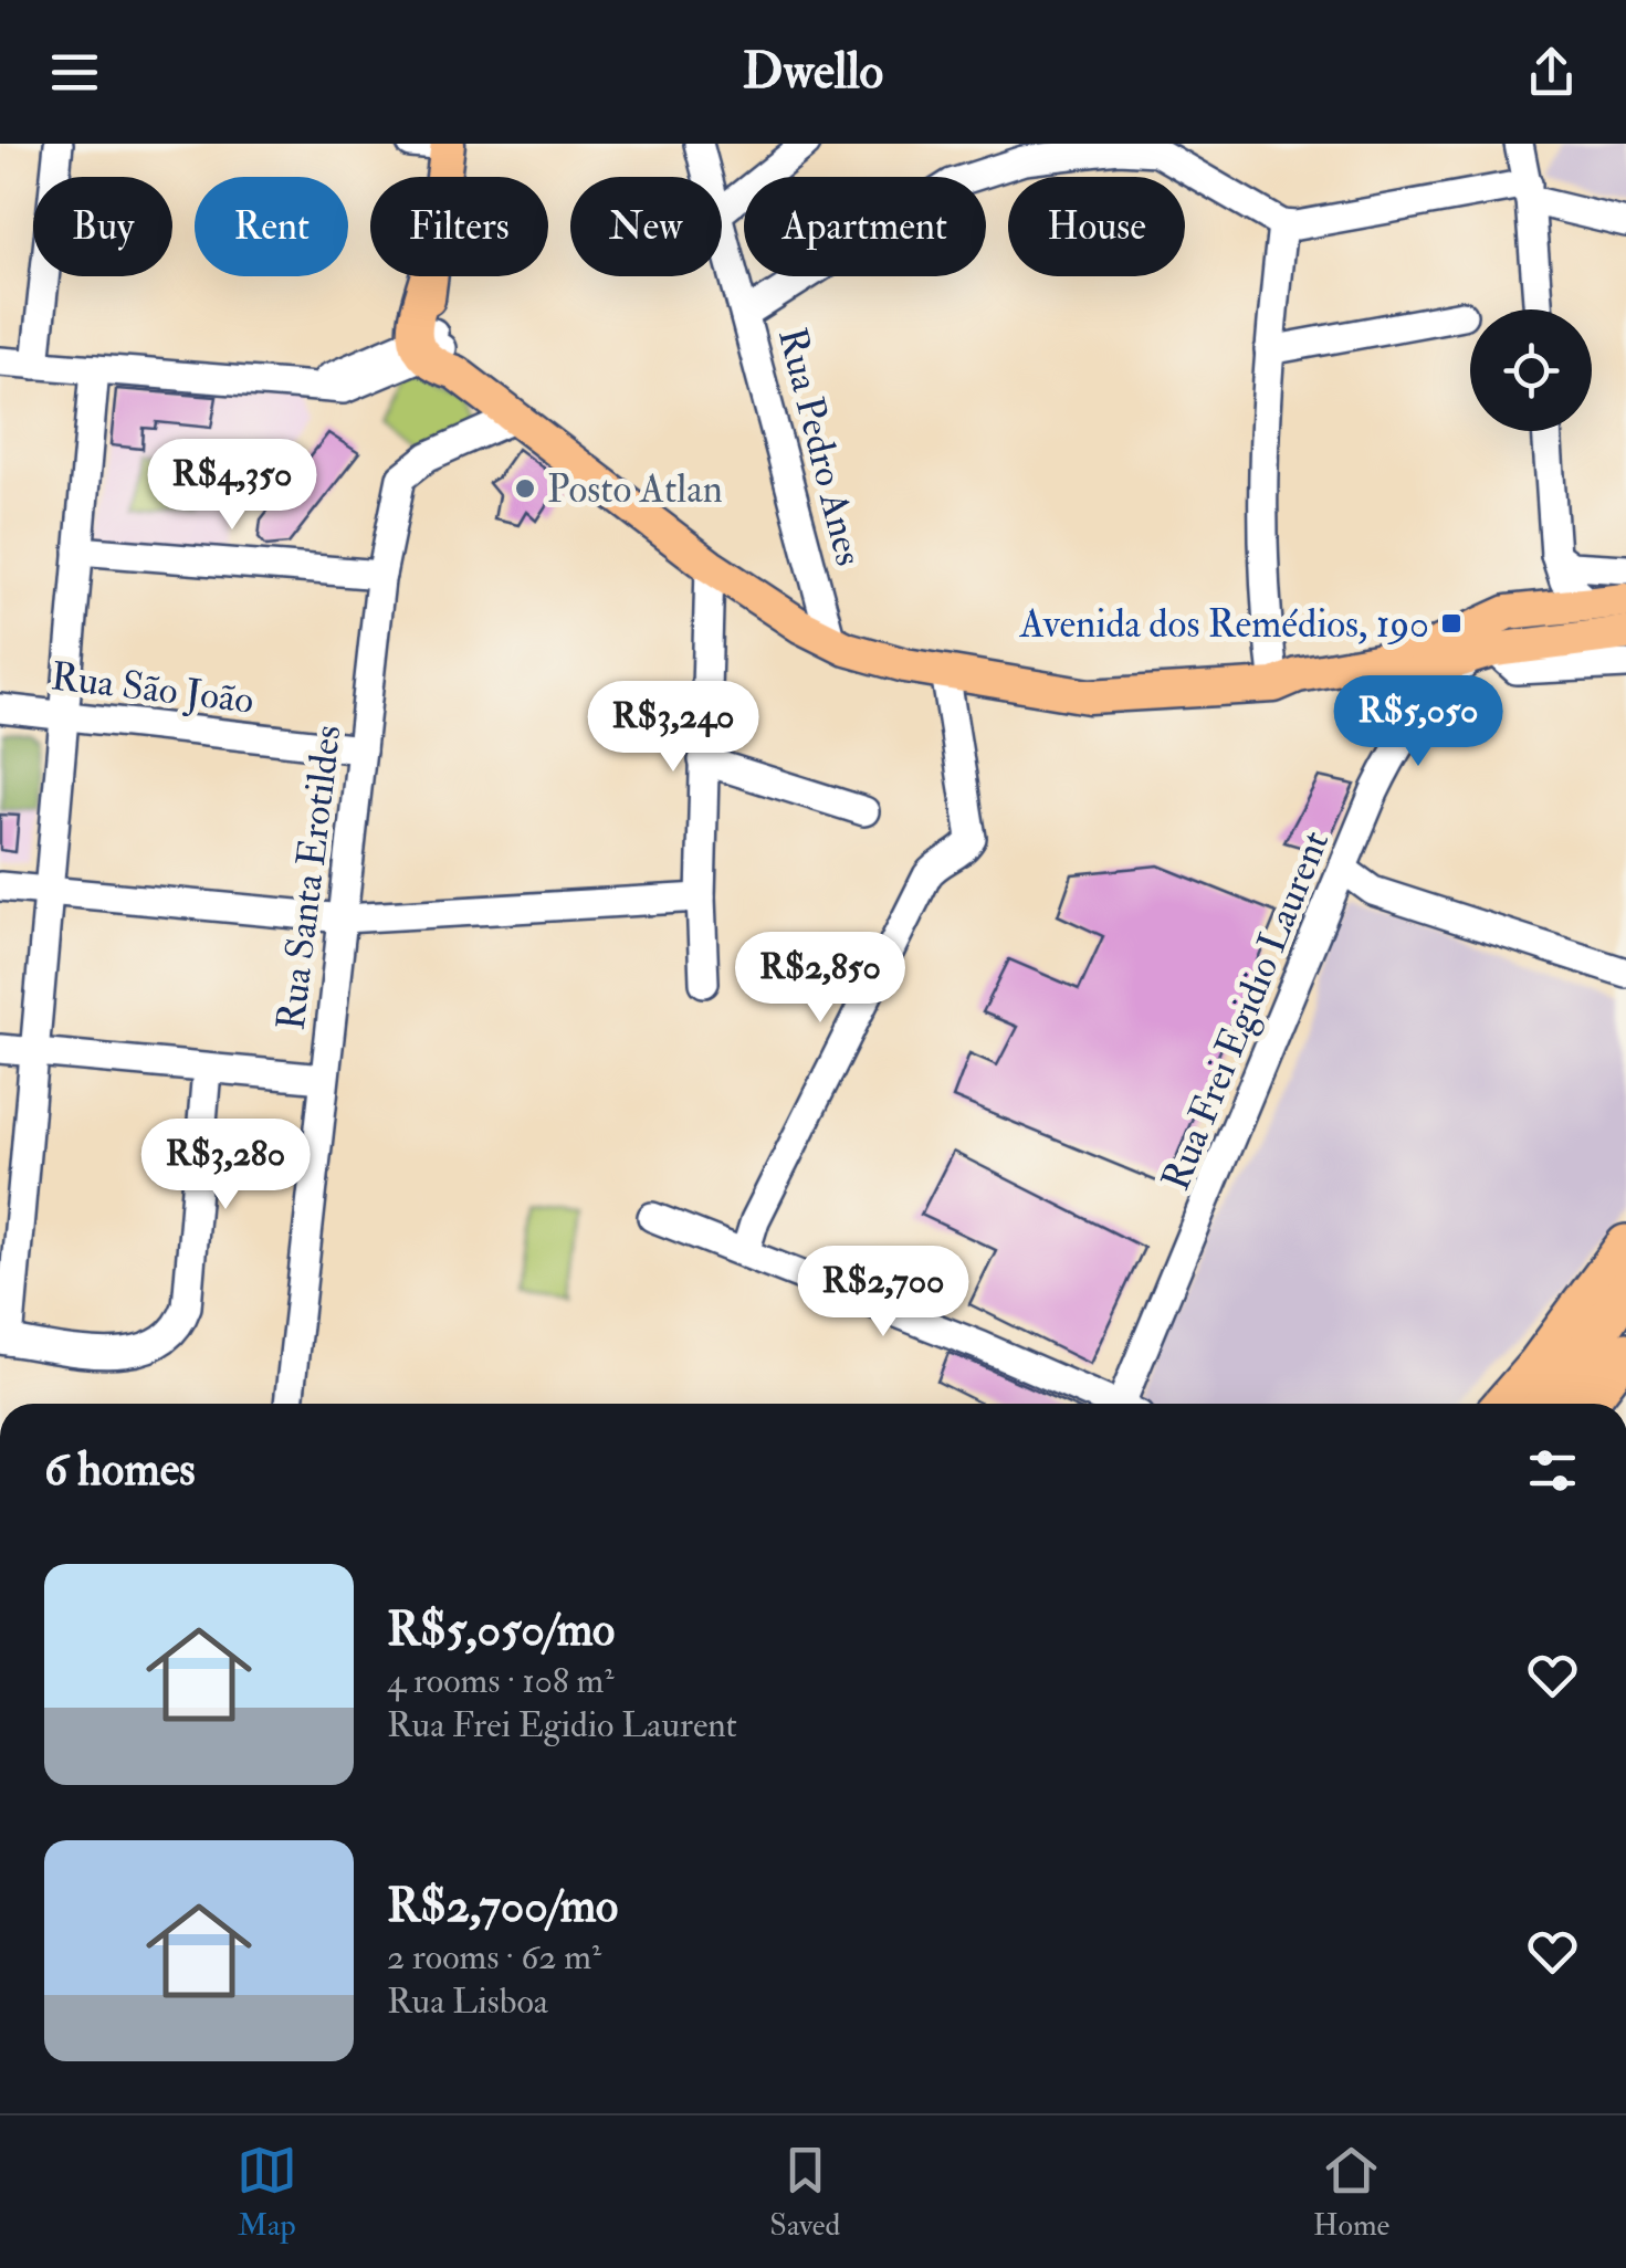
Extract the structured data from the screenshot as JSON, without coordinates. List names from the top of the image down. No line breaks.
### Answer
{"streets":{"street":["Rua Pedro Anes","Rua São João","Rua Santa Erotildes","Rua Frei Egidio Laurent"]},"crossings":[["Rua São João","Rua Santa Erotildes"]],"places":{"other":["Posto Atlan"],"transit":["Avenida dos Remédios, 190"]},"page":{"header":"Dwello","chip":["Buy","Rent","Filters","New","Apartment","House"],"price":["R$4,350","R$5,050","R$3,240","R$2,850","R$3,280","R$2,700"],"heading":"6 homes","list":[{"name":"R$5,050/mo","note":"4 rooms · 108 m² · Rua Frei Egidio Laurent"},{"name":"R$2,700/mo","note":"2 rooms · 62 m² · Rua Lisboa"}],"tabs":["Map","Saved","Home"]}}
